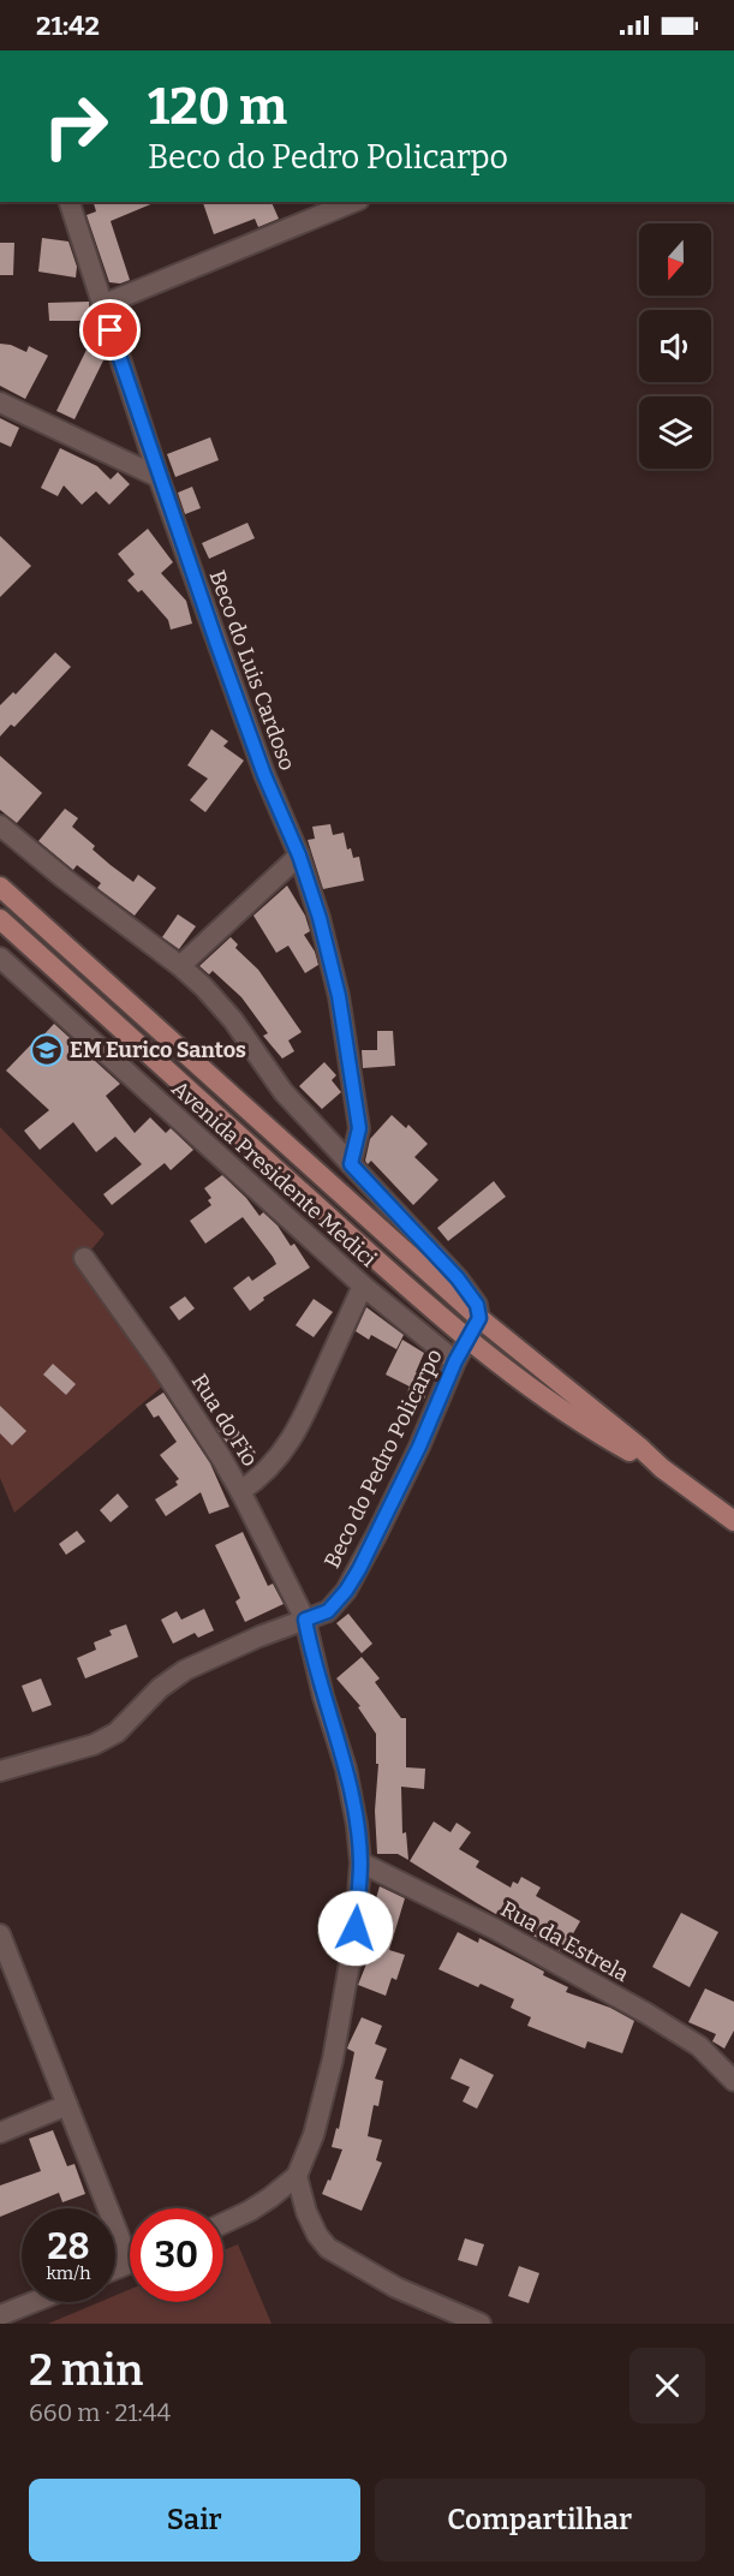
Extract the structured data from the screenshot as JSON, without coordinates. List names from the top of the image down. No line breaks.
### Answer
{"streets":{"street":["Beco do Luis Cardoso","Avenida Presidente Medici","Rua do Fio","Beco do Pedro Policarpo","Rua da Estrela"]},"crossings":[["Avenida Presidente Medici","Beco do Pedro Policarpo"],["Rua do Fio","Beco do Pedro Policarpo"],["Rua do Fio","Rua da Estrela"]],"places":{"school or university":["EM Eurico Santos"]},"north":"bottom","page":{"status":"21:42","turn":["120 m","Beco do Pedro Policarpo"],"speed":"28 km/h","limit":"30","heading":["2 min","660 m · 21:44"],"buttons":["Sair","Compartilhar"]}}
